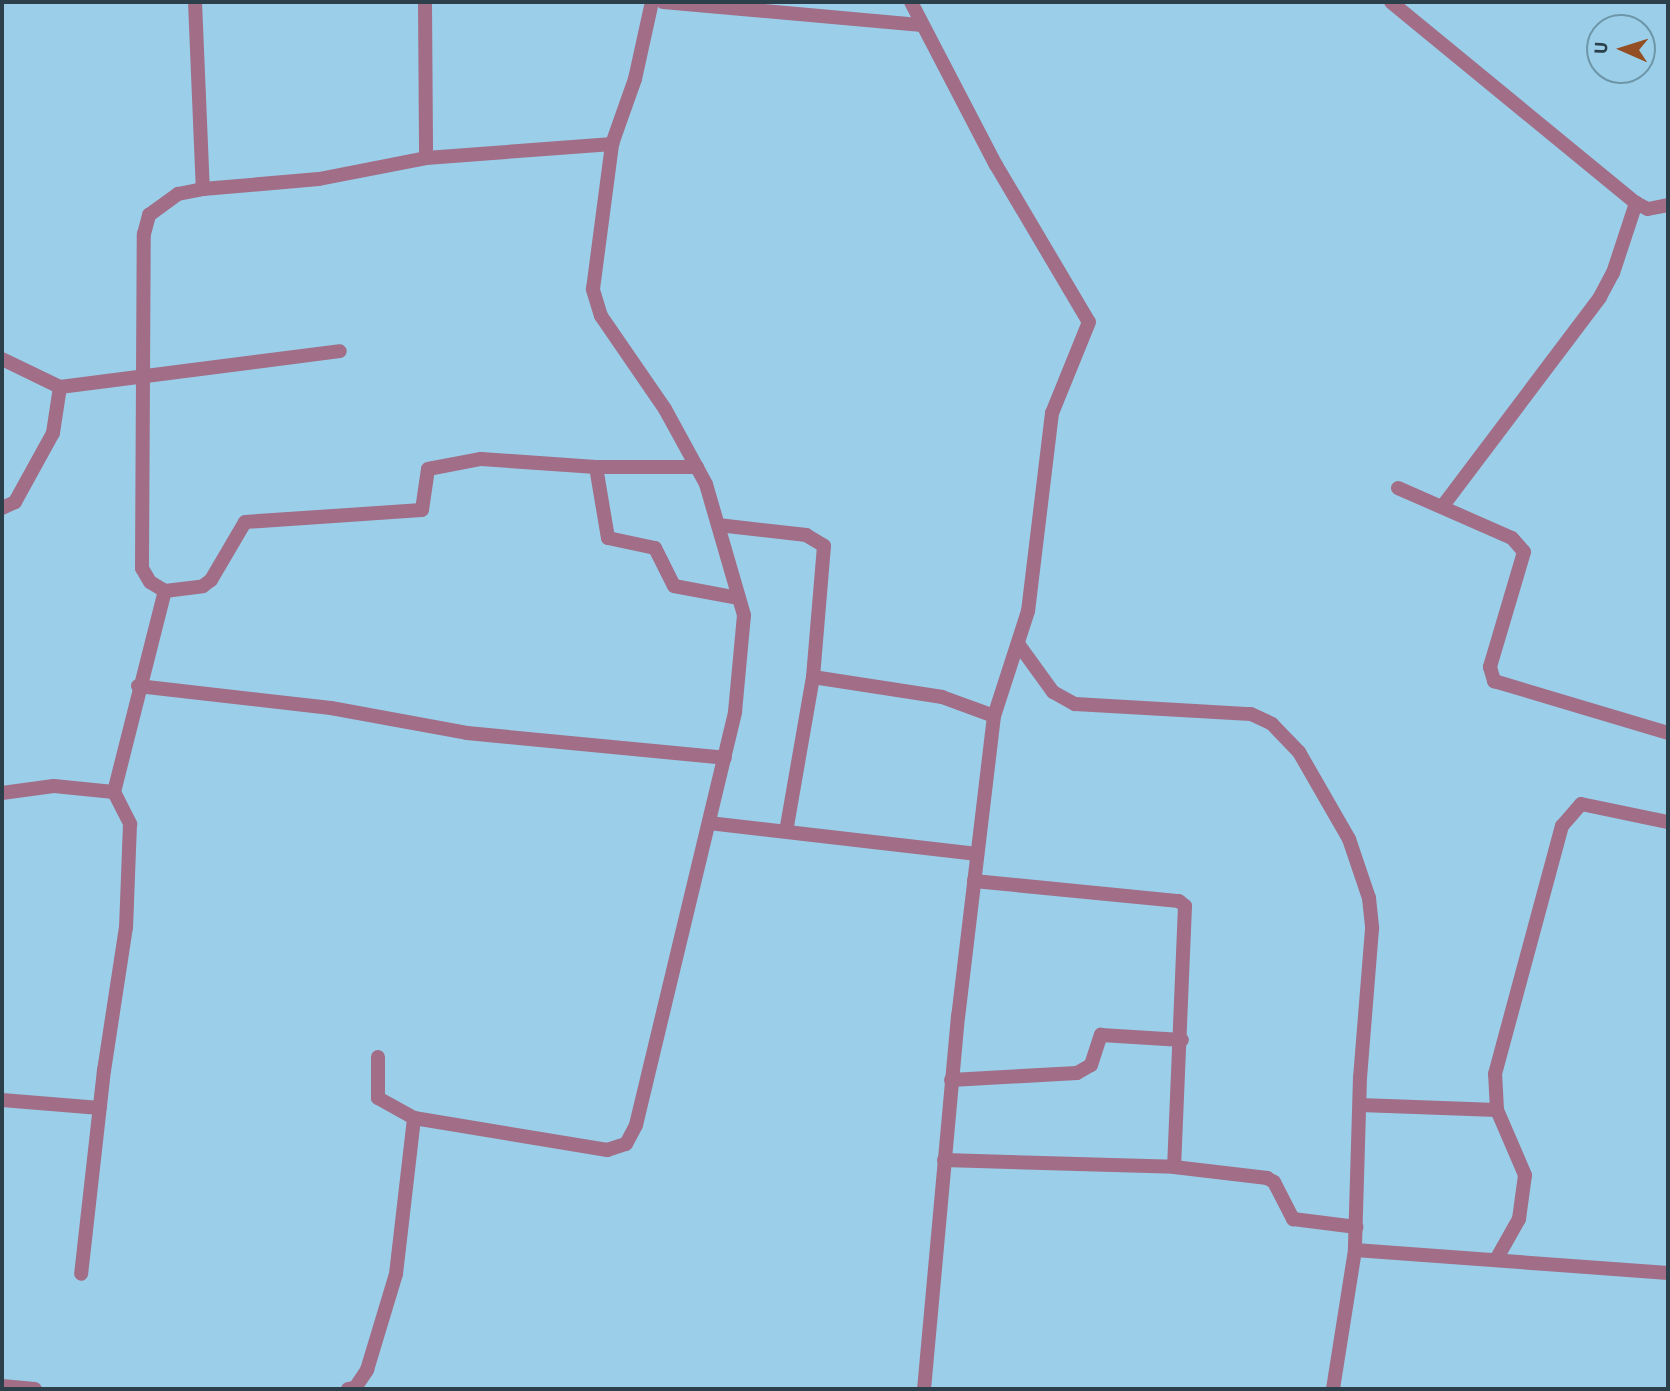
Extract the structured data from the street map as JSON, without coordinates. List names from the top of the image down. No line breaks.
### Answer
{"north":"left"}
